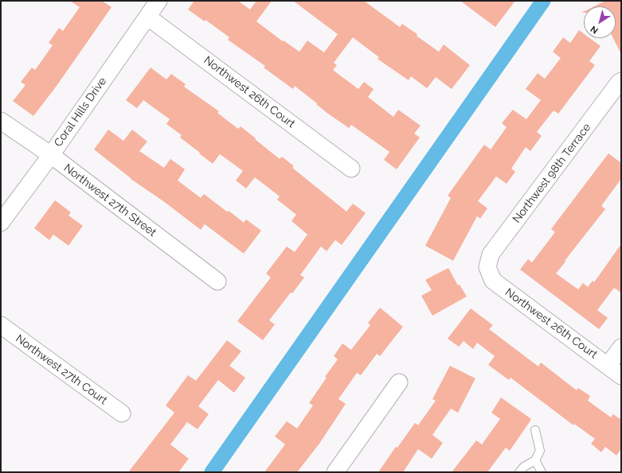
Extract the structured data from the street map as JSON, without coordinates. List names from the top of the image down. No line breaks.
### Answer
{"streets":{"street":["Northwest 26th Court","Coral Hills Drive","Northwest 98th Terrace","Northwest 27th Street","Northwest 27th Court"]},"crossings":[["Northwest 26th Court","Coral Hills Drive"],["Northwest 26th Court","Northwest 98th Terrace"],["Coral Hills Drive","Northwest 27th Street"]],"north":"bottom left"}
